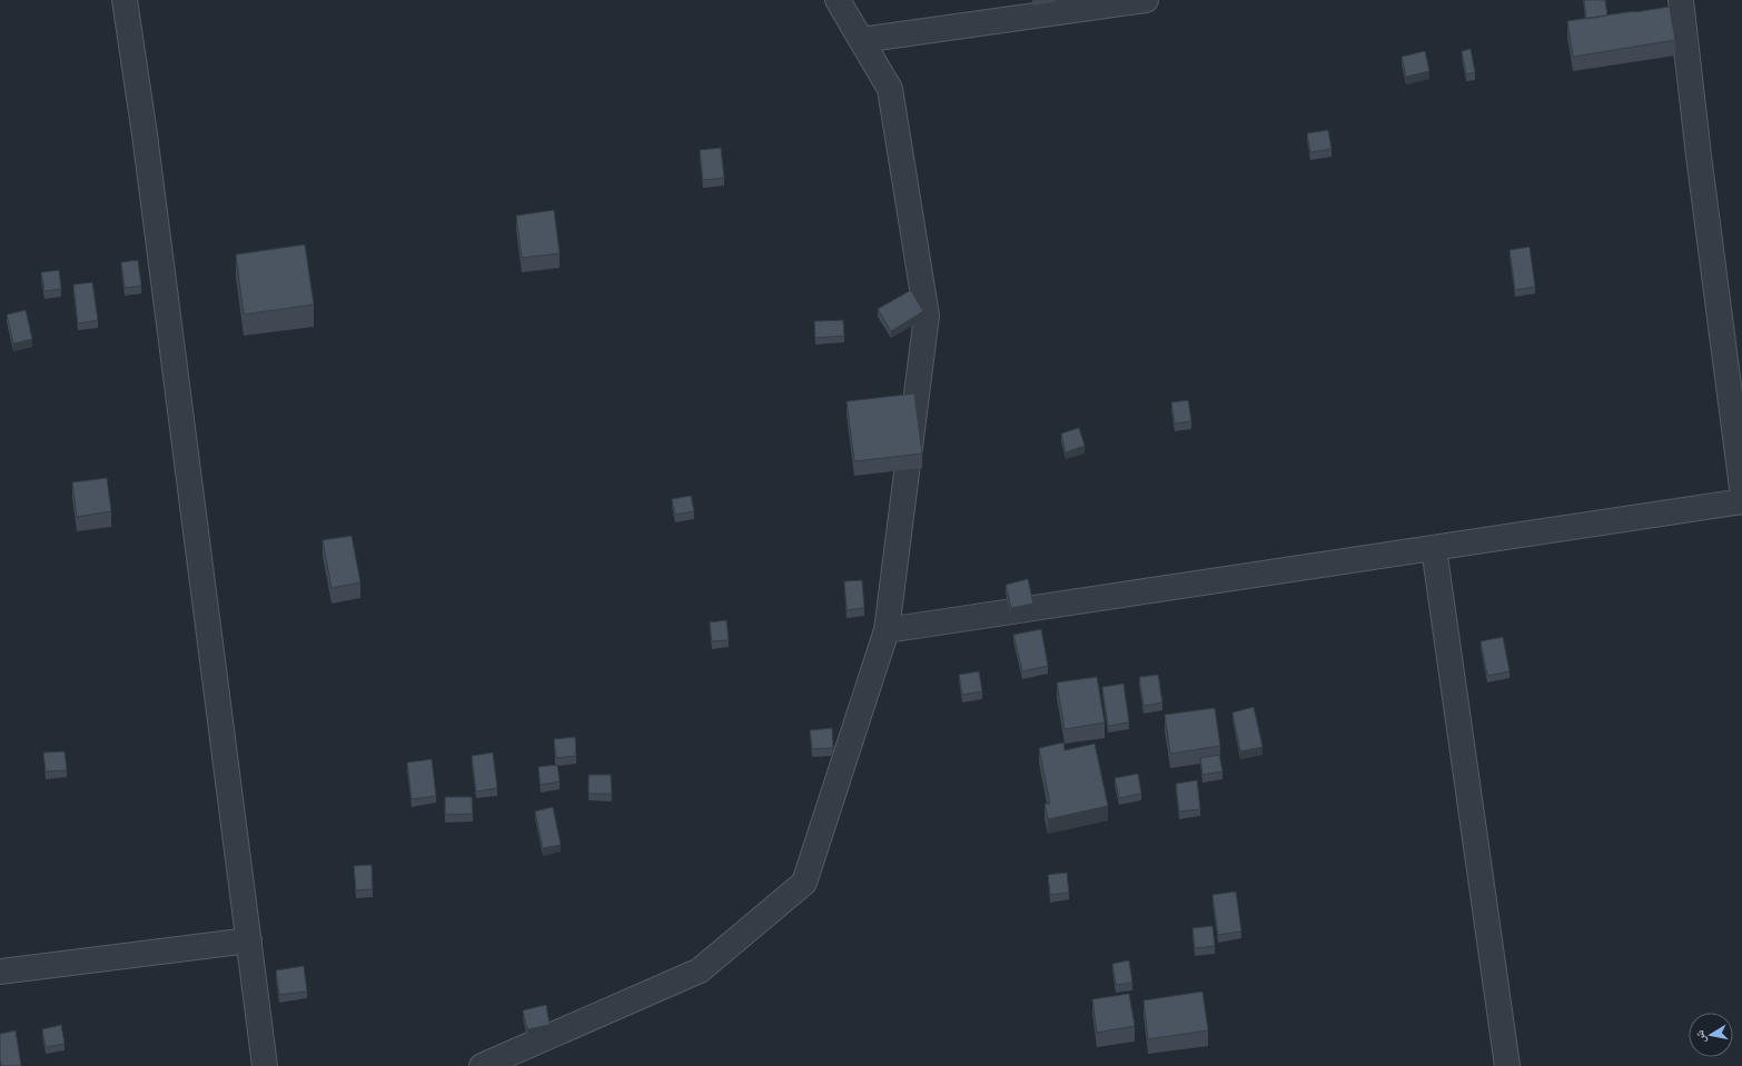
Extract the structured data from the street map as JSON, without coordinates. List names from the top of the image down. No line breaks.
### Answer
{"north":"left"}
